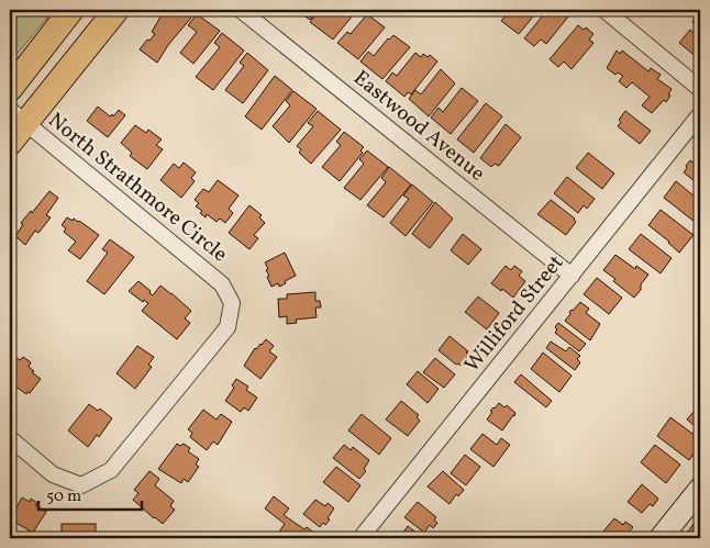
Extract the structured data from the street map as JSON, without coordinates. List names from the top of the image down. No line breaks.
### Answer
{"streets":{"street":["Eastwood Avenue","North Strathmore Circle","Williford Street"]},"crossings":[["Eastwood Avenue","Williford Street"]],"scale_bar":"50 m"}
